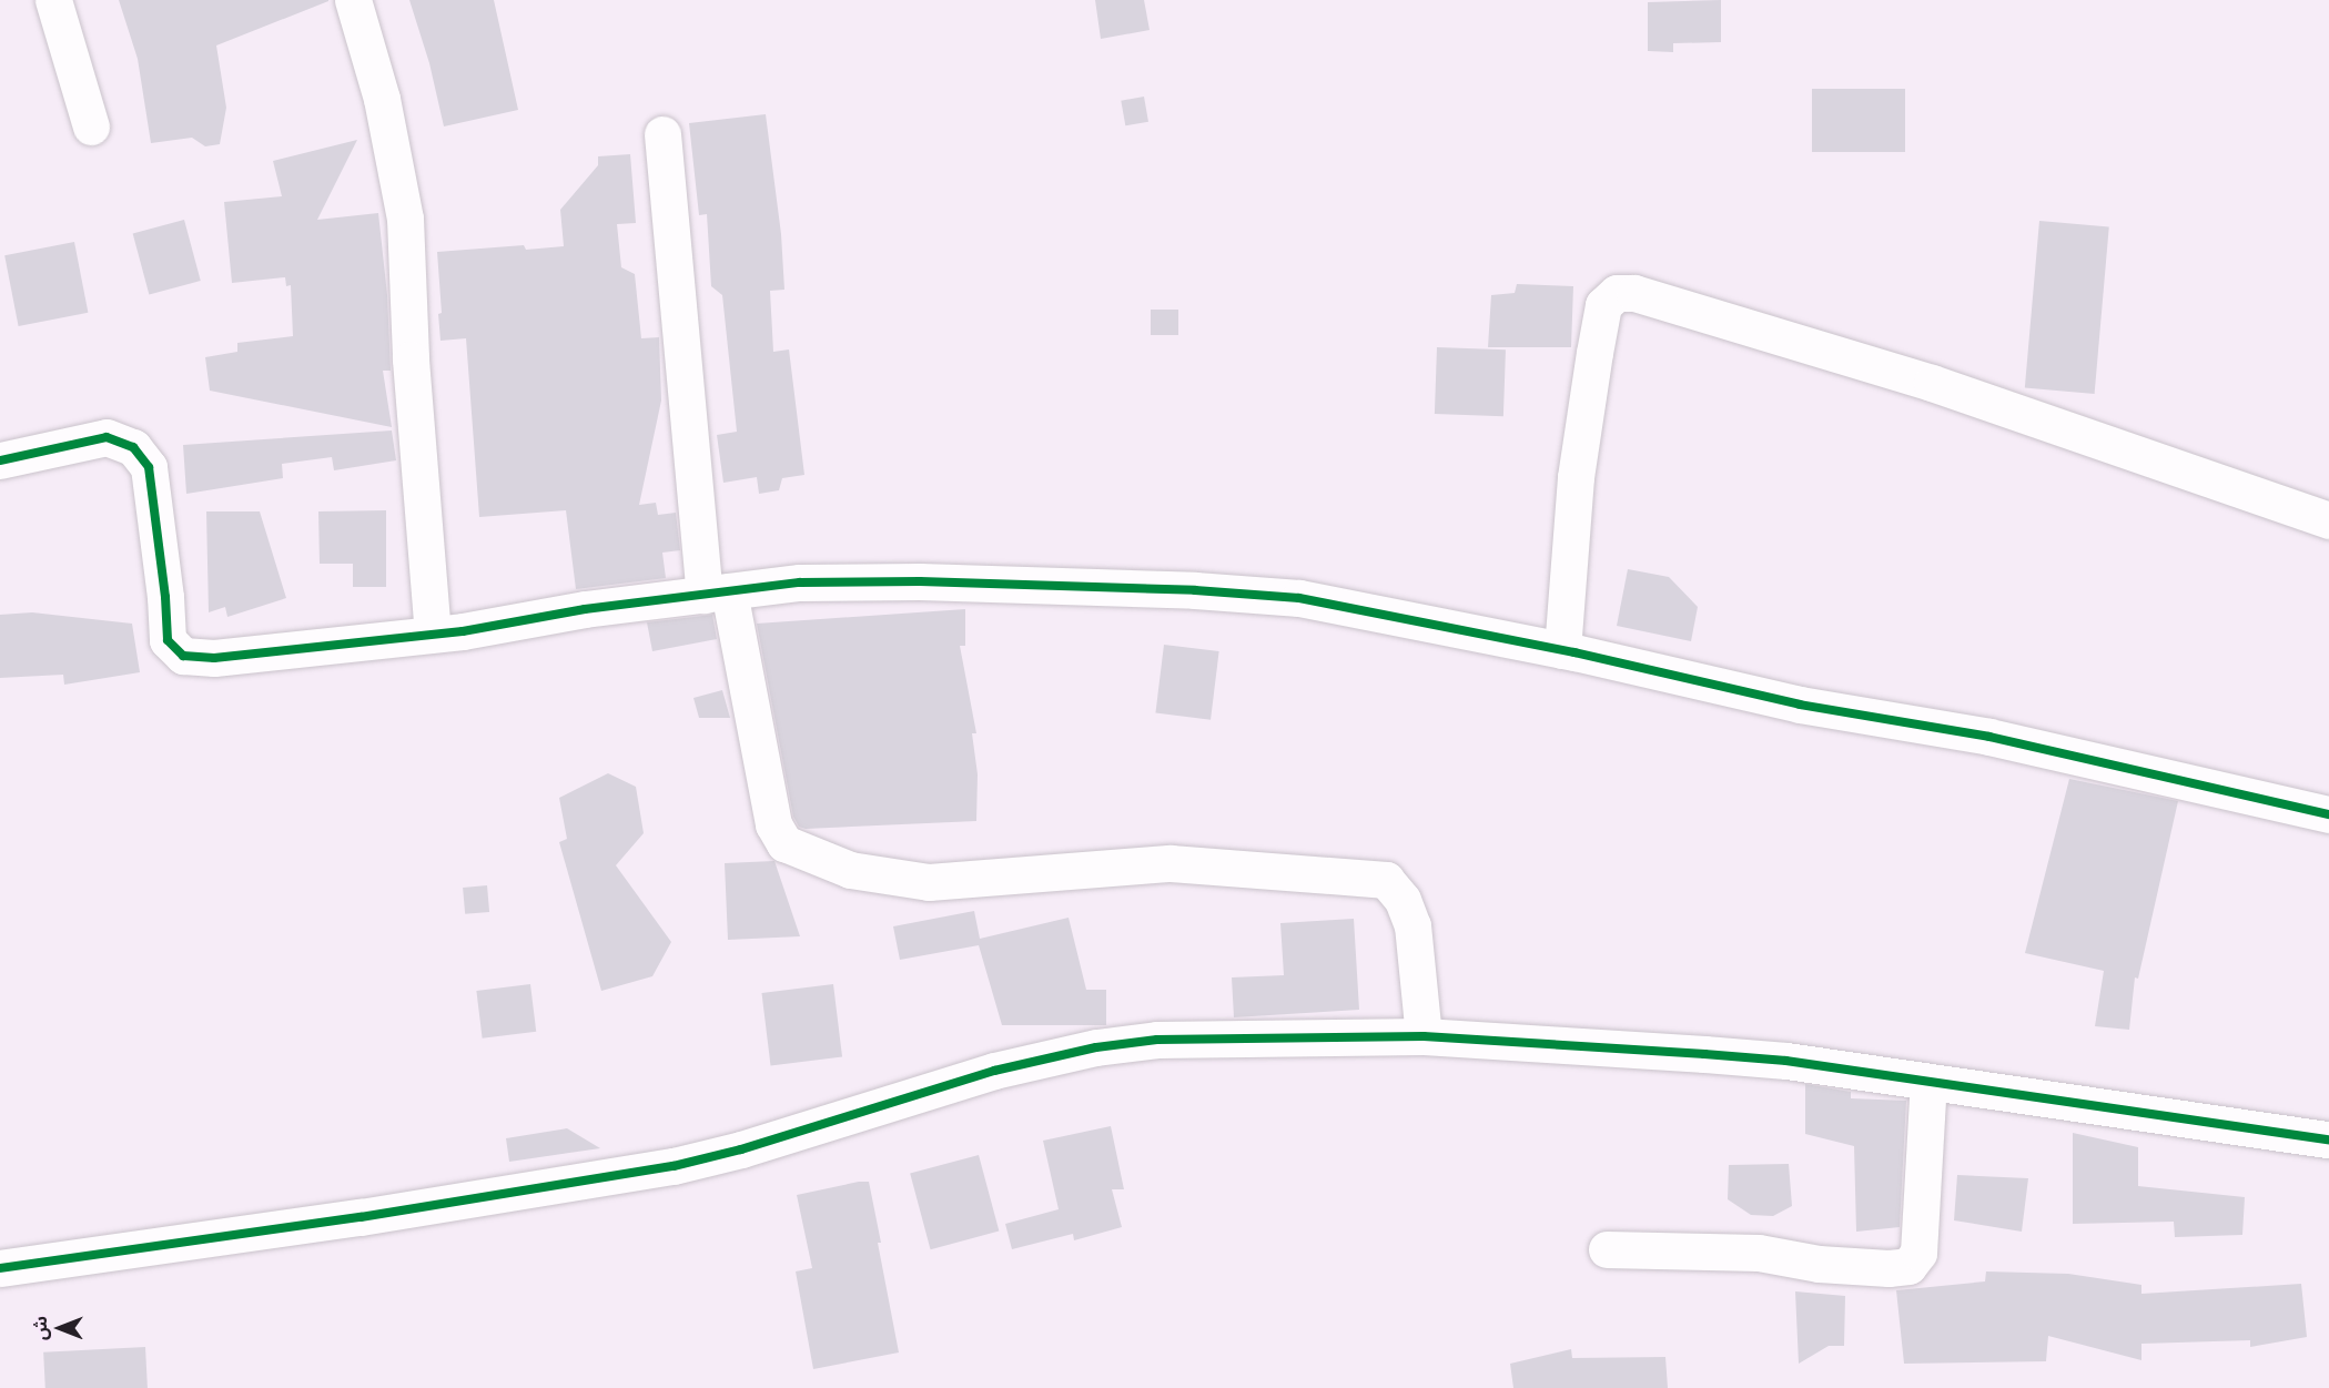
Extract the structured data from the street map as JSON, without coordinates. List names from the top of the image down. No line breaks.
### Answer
{"north":"left"}
